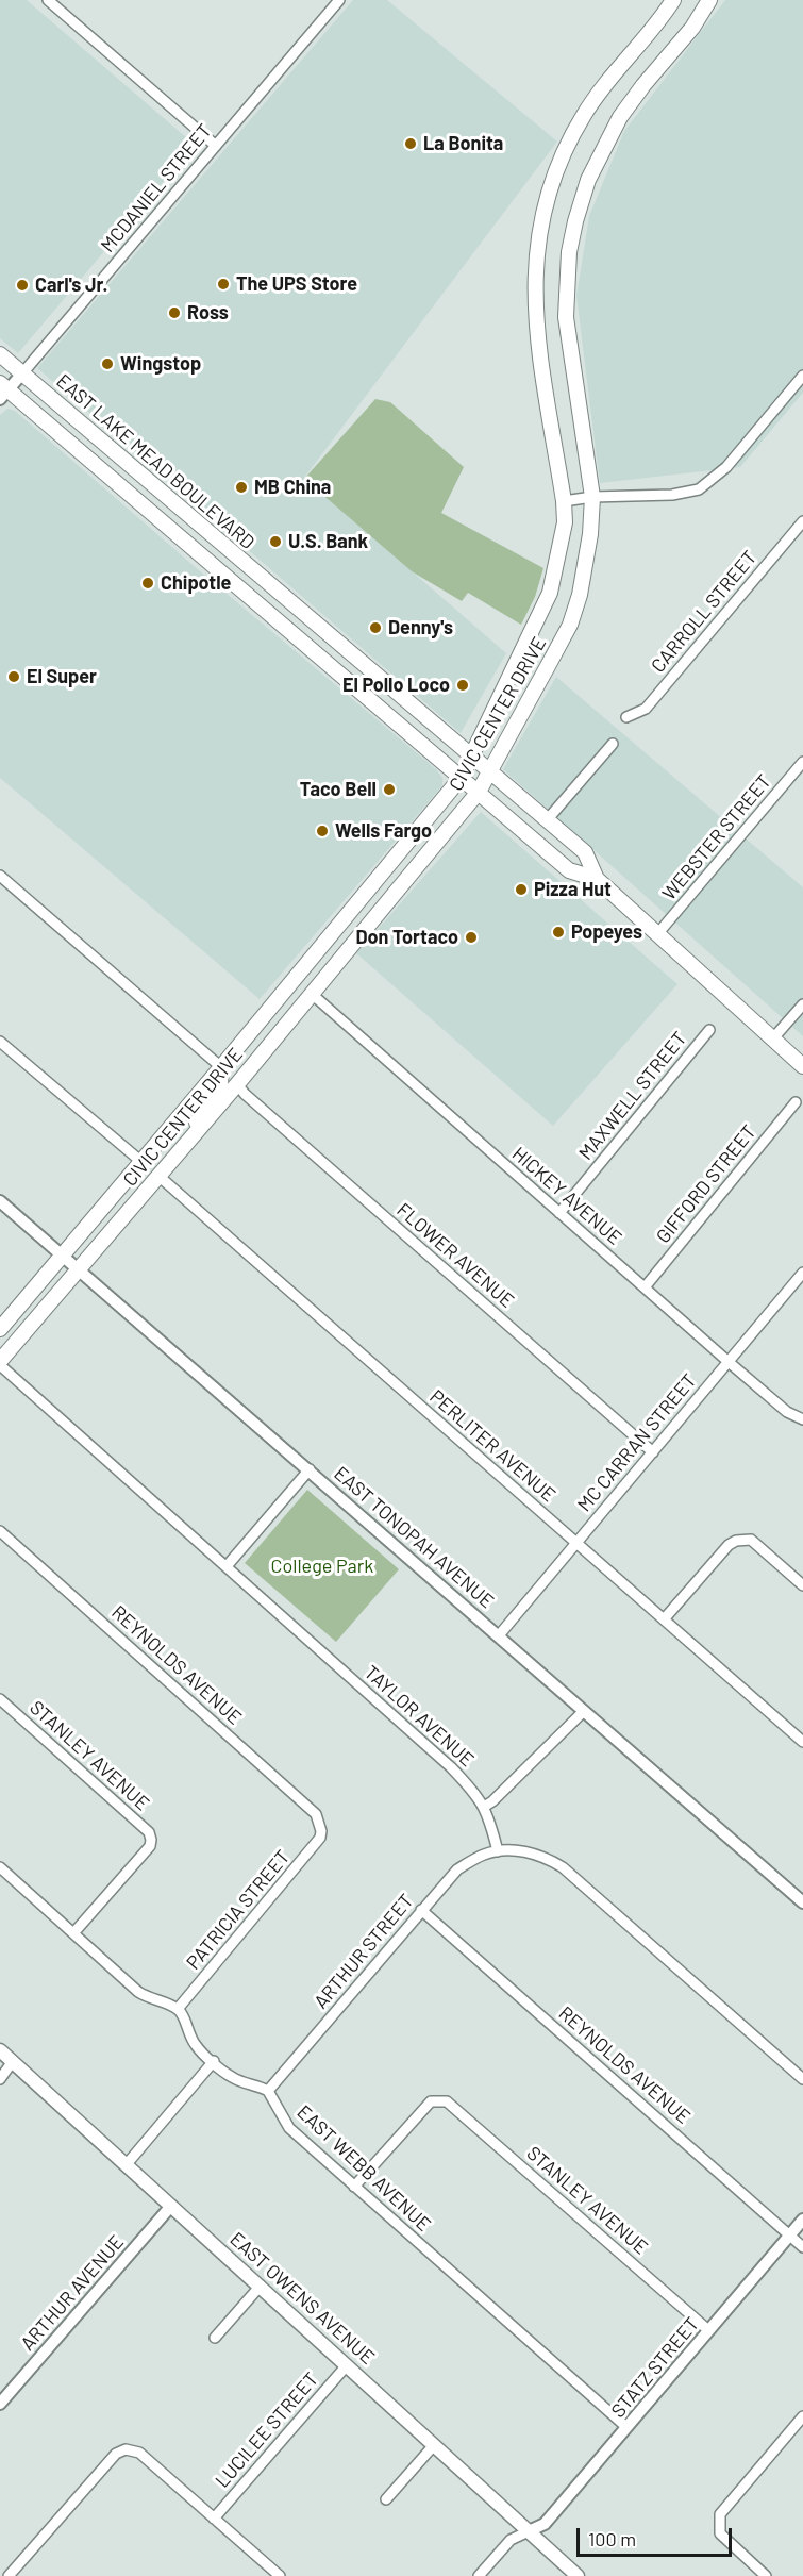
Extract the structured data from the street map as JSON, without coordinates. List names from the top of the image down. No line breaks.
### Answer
{"streets":{"main road":["EAST LAKE MEAD BOULEVARD","CIVIC CENTER DRIVE","EAST OWENS AVENUE"],"street":["MCDANIEL STREET","CARROLL STREET","WEBSTER STREET","MAXWELL STREET","GIFFORD STREET","HICKEY AVENUE","FLOWER AVENUE","MC CARRAN STREET","PERLITER AVENUE","EAST TONOPAH AVENUE","REYNOLDS AVENUE","TAYLOR AVENUE","STANLEY AVENUE","PATRICIA STREET","ARTHUR STREET","EAST WEBB AVENUE","ARTHUR AVENUE","STATZ STREET","LUCILEE STREET"]},"crossings":[["MCDANIEL STREET","EAST LAKE MEAD BOULEVARD"],["EAST LAKE MEAD BOULEVARD","CIVIC CENTER DRIVE"],["EAST LAKE MEAD BOULEVARD","WEBSTER STREET"],["CIVIC CENTER DRIVE","HICKEY AVENUE"],["CIVIC CENTER DRIVE","FLOWER AVENUE"],["CIVIC CENTER DRIVE","PERLITER AVENUE"],["CIVIC CENTER DRIVE","EAST TONOPAH AVENUE"],["CIVIC CENTER DRIVE","TAYLOR AVENUE"],["MAXWELL STREET","HICKEY AVENUE"],["GIFFORD STREET","HICKEY AVENUE"],["HICKEY AVENUE","MC CARRAN STREET"],["FLOWER AVENUE","MC CARRAN STREET"],["MC CARRAN STREET","PERLITER AVENUE"],["MC CARRAN STREET","EAST TONOPAH AVENUE"],["REYNOLDS AVENUE","PATRICIA STREET"],["REYNOLDS AVENUE","ARTHUR STREET"],["REYNOLDS AVENUE","STATZ STREET"],["TAYLOR AVENUE","ARTHUR STREET"],["STANLEY AVENUE","EAST WEBB AVENUE"],["STANLEY AVENUE","STATZ STREET"],["ARTHUR STREET","EAST WEBB AVENUE"],["EAST WEBB AVENUE","STATZ STREET"],["ARTHUR AVENUE","EAST OWENS AVENUE"],["EAST OWENS AVENUE","STATZ STREET"],["EAST OWENS AVENUE","LUCILEE STREET"]],"parks":["College Park"],"places":["La Bonita","The UPS Store","Carl's Jr.","Ross","Wingstop","MB China","U.S. Bank","Chipotle","Denny's","El Super","El Pollo Loco","Taco Bell","Wells Fargo","Pizza Hut","Popeyes","Don Tortaco"],"scale_bar":"100 m"}
